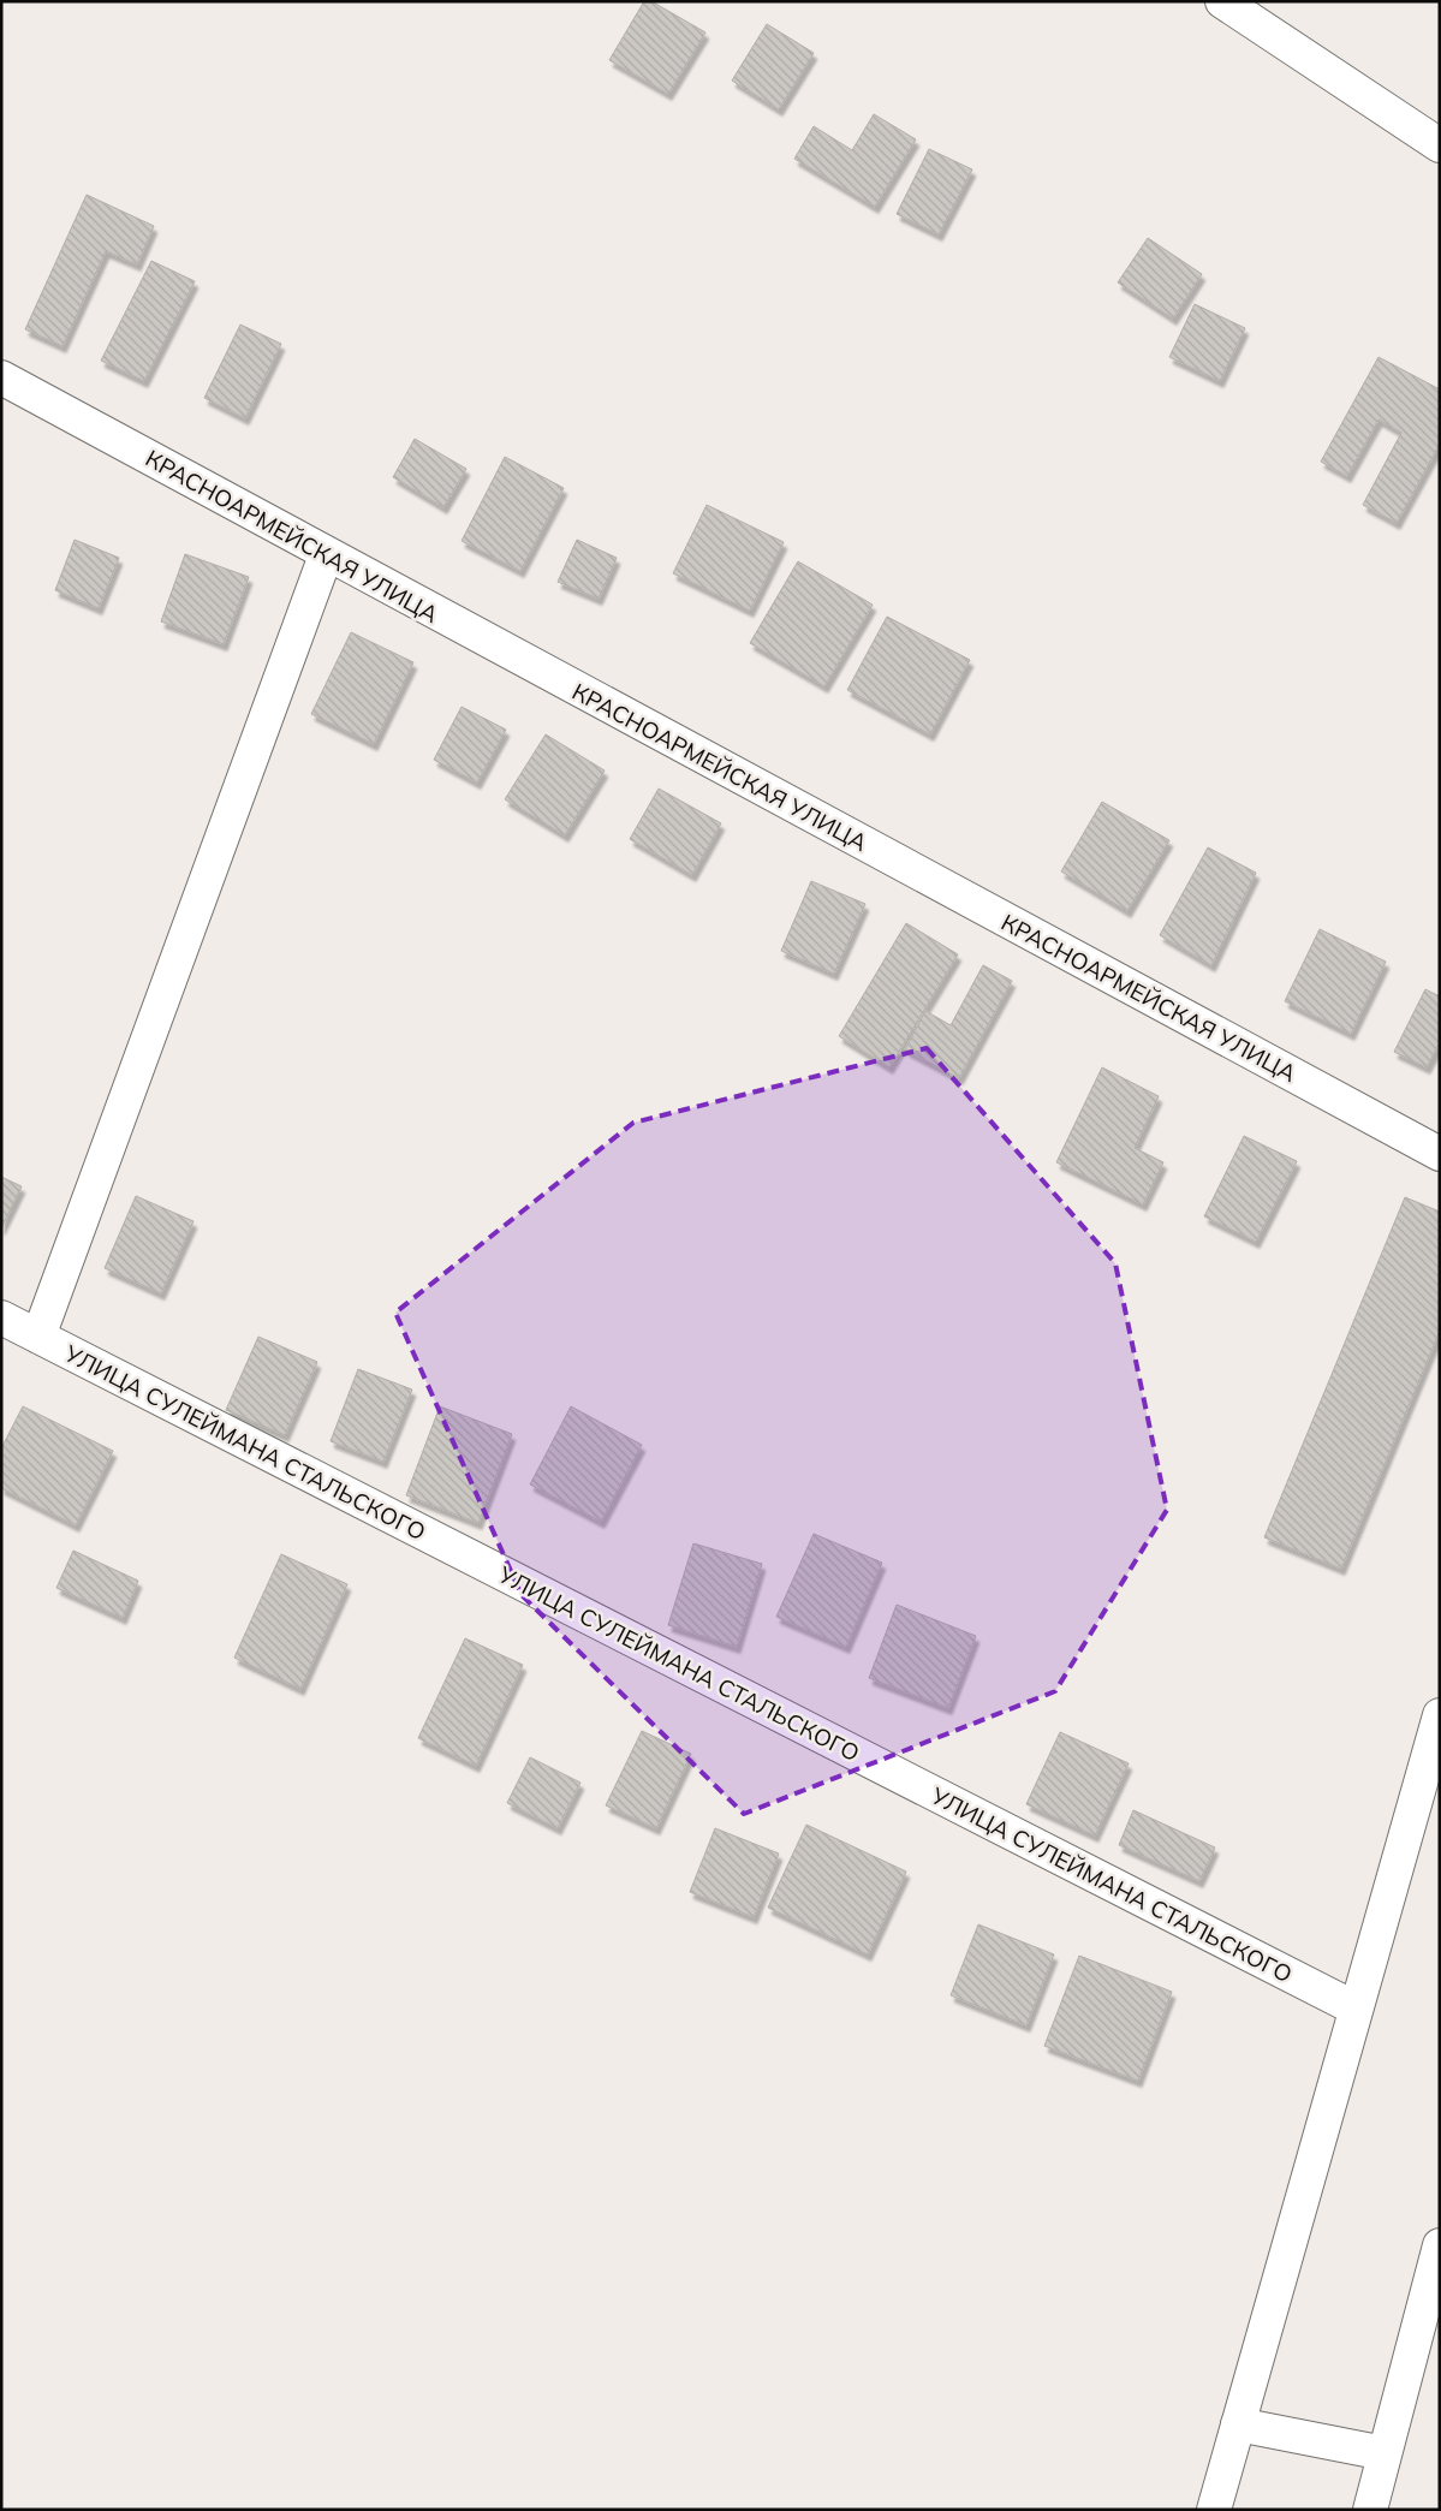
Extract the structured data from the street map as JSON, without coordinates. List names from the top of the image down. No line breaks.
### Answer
{"streets":{"street":["КРАСНОАРМЕЙСКАЯ УЛИЦА","УЛИЦА СУЛЕЙМАНА СТАЛЬСКОГО"]}}
